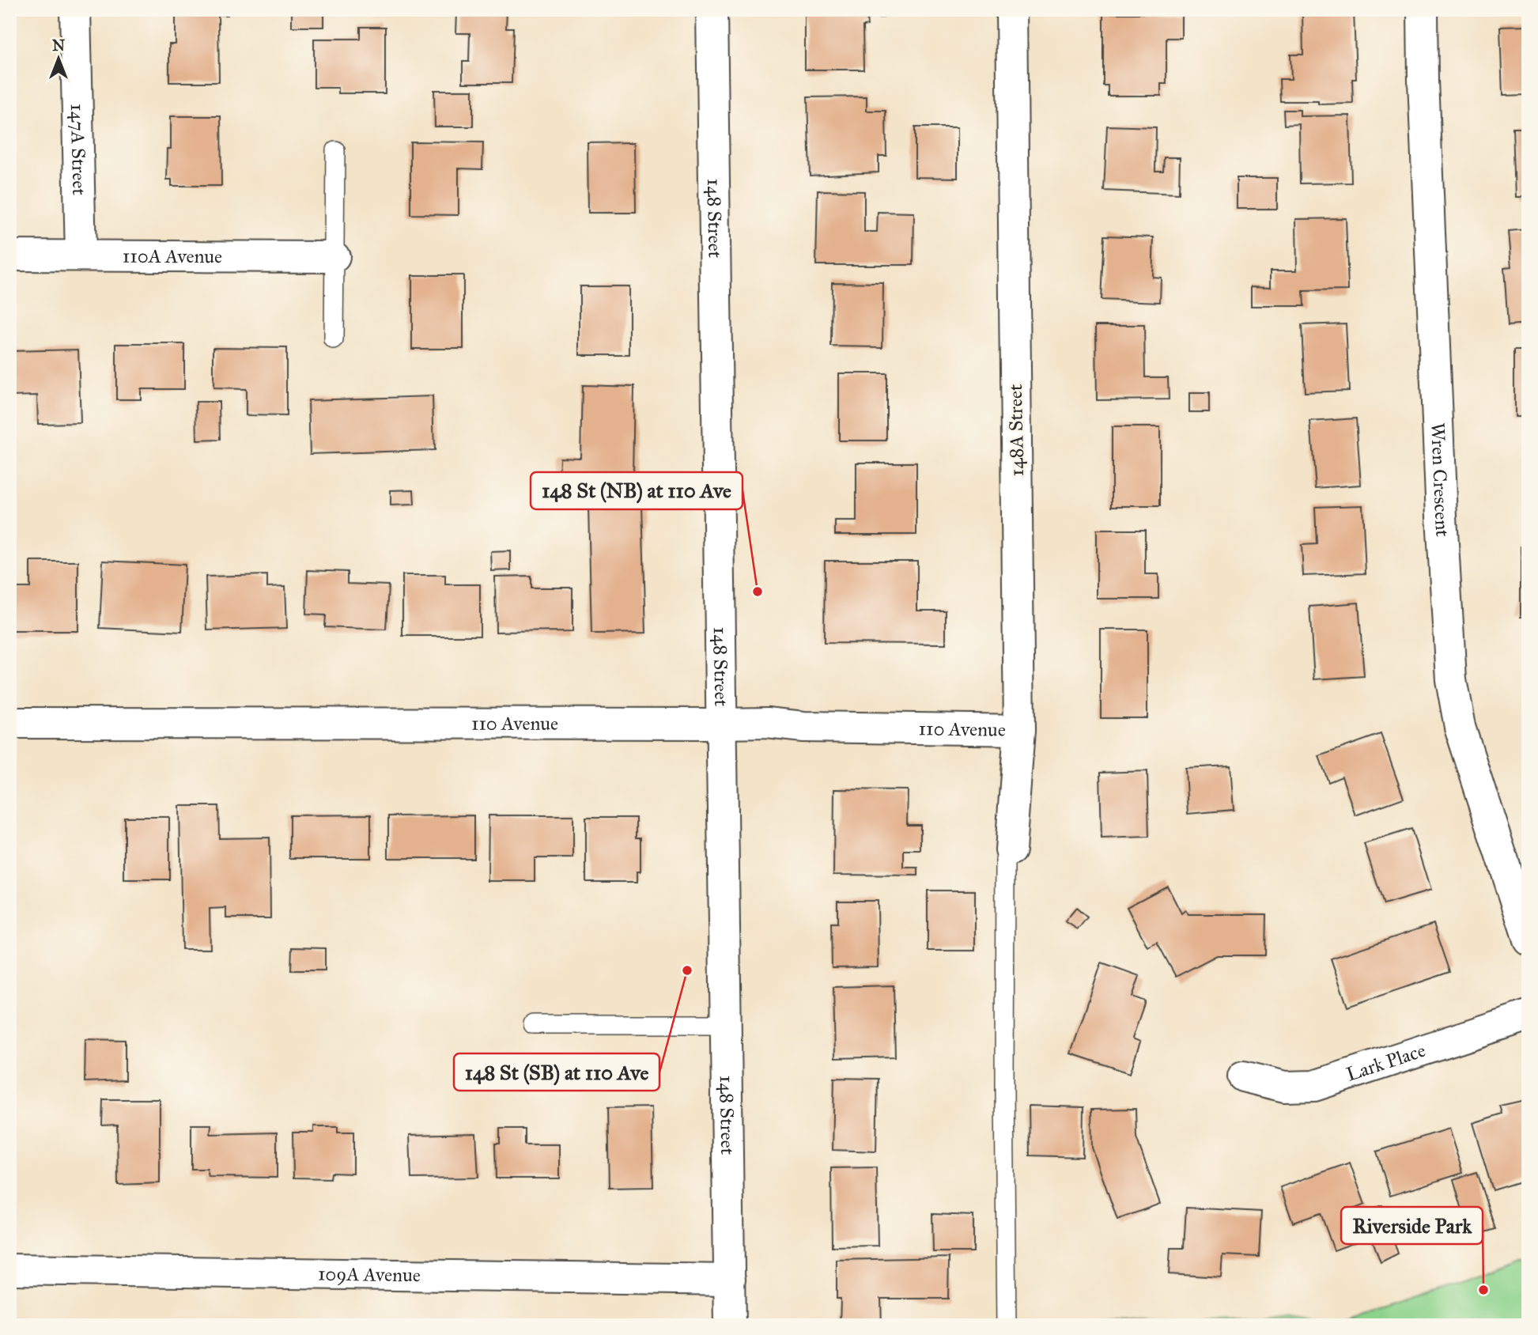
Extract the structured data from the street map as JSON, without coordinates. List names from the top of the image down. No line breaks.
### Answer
{"streets":{"street":["147A Street","148 Street","110A Avenue","148A Street","Wren Crescent","110 Avenue","Lark Place","109A Avenue"]},"crossings":[["147A Street","110A Avenue"],["148 Street","110 Avenue"],["148 Street","109A Avenue"],["148A Street","110 Avenue"]],"places":["148 St (NB) at 110 Ave","148 St (SB) at 110 Ave","Riverside Park"],"north":"top"}
